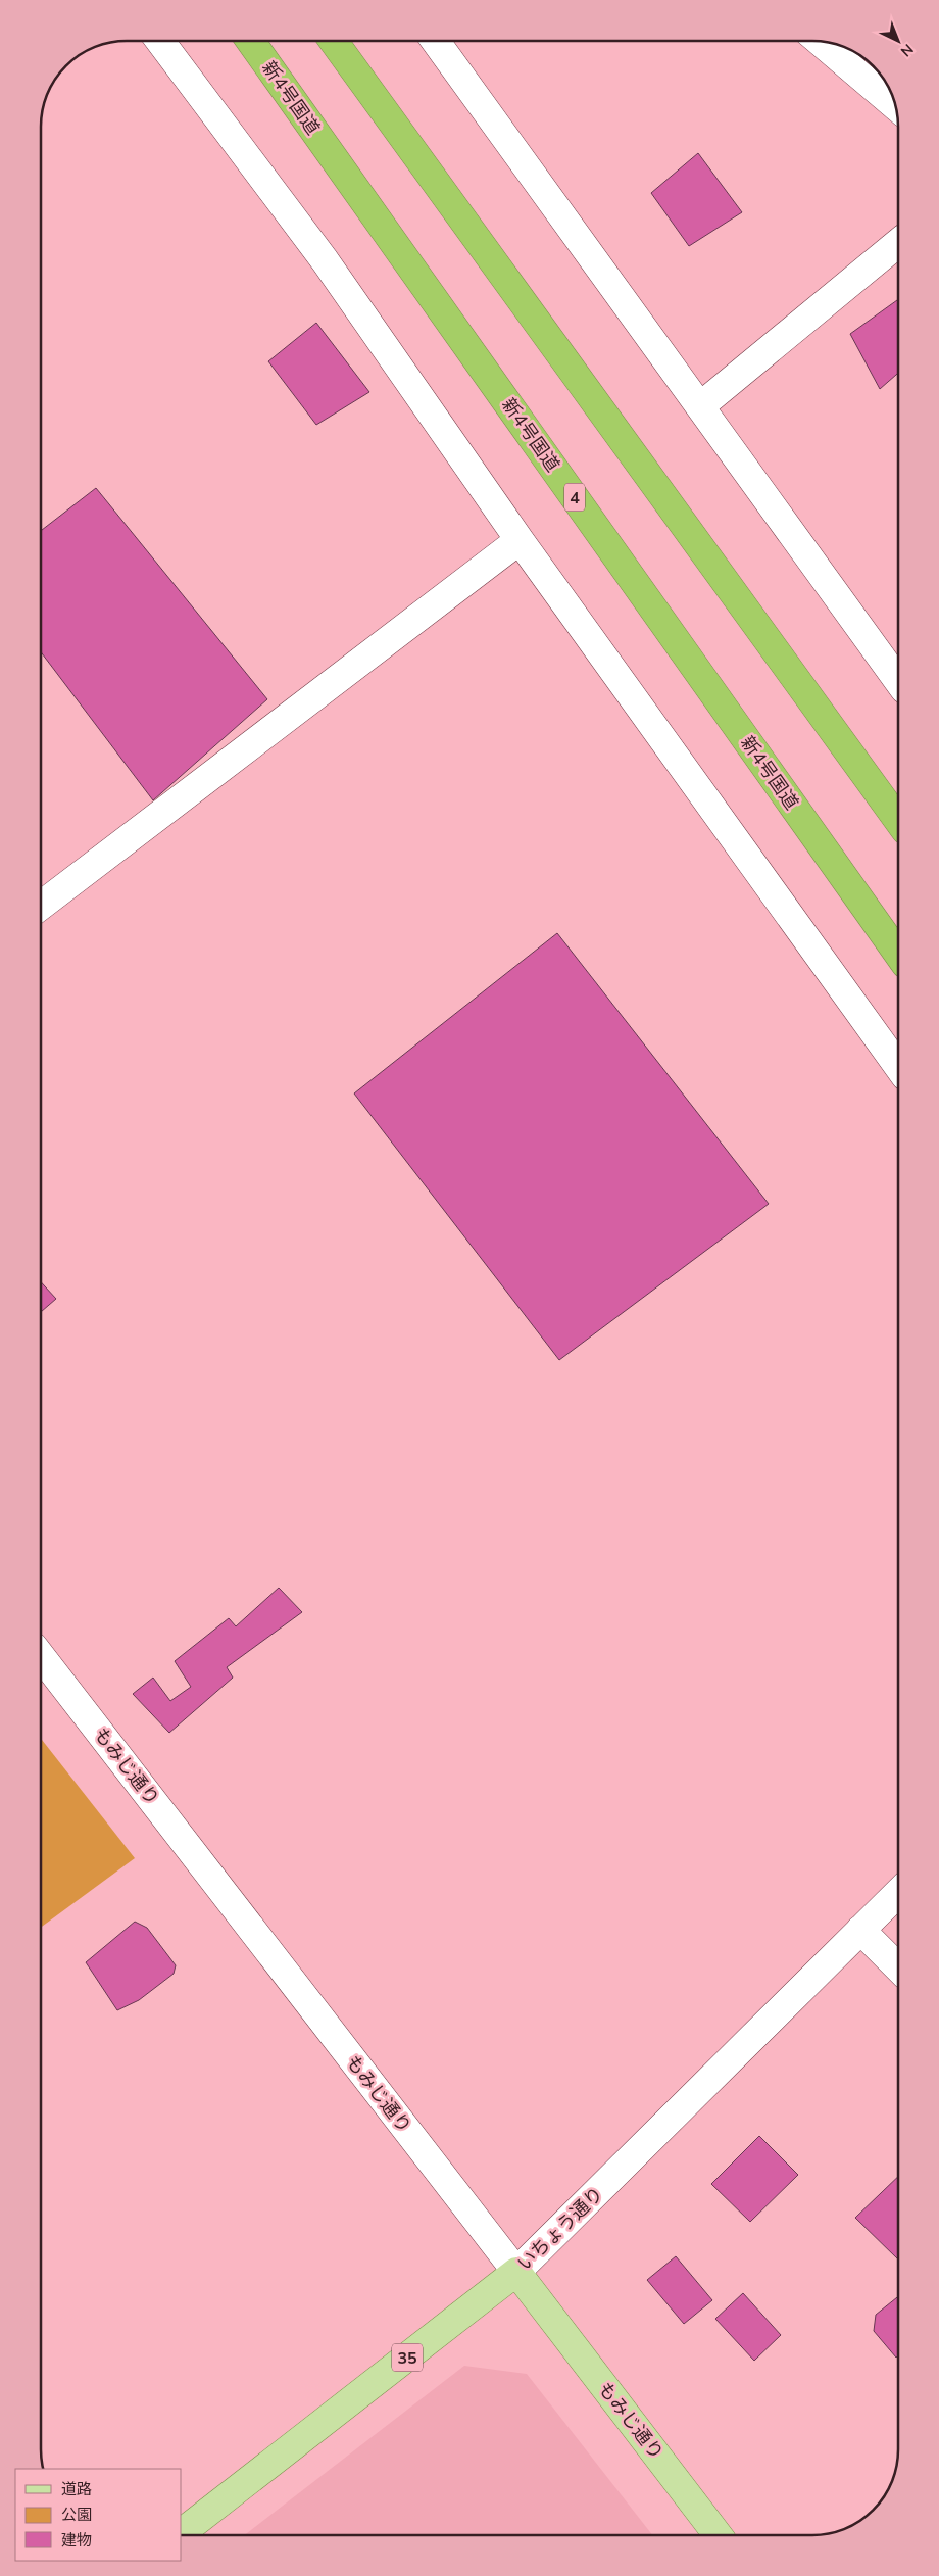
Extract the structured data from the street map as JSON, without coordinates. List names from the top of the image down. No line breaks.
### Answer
{"streets":{"highway":["新4号国道","4"],"main road":["もみじ通り","いちょう通り","35"]},"crossings":[["もみじ通り","いちょう通り"]],"legend":["道路","公園","建物"],"north":"bottom right"}
